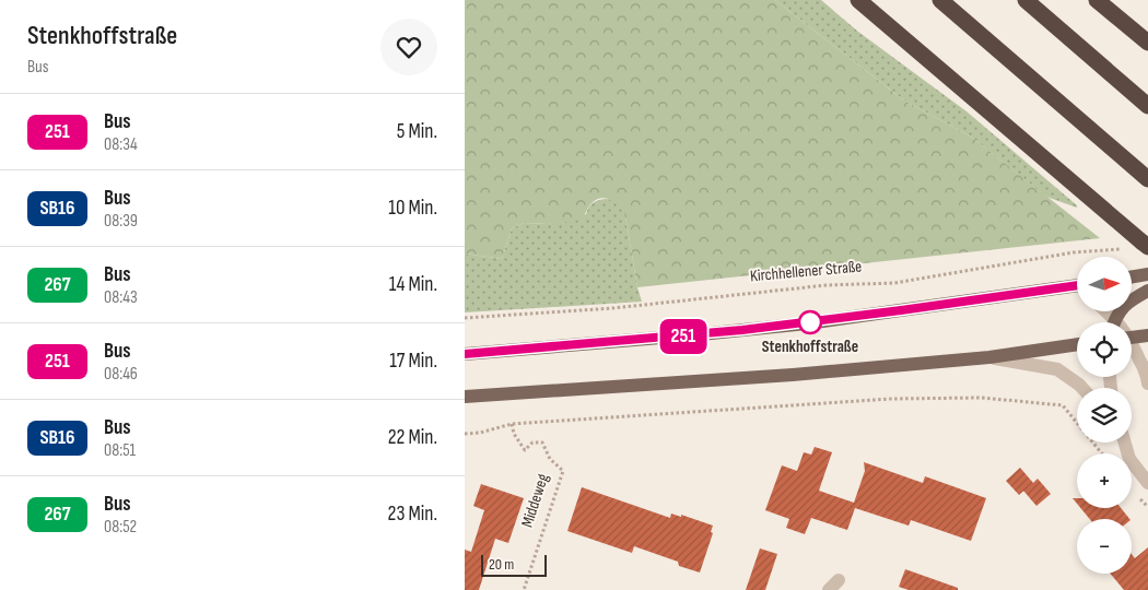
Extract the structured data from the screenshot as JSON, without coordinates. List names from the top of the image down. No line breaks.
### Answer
{"streets":{"path":["Kirchhellener Straße","Middeweg"]},"places":["Stenkhoffstraße"],"lines":["bus line 251"],"scale_bar":"20 m","north":"right","page":{"heading":["Stenkhoffstraße","Bus"],"on_map":"251","list":[{"mark":"251","name":"Bus","note":"08:34","value":"5 Min."},{"mark":"SB16","name":"Bus","note":"08:39","value":"10 Min."},{"mark":"267","name":"Bus","note":"08:43","value":"14 Min."},{"mark":"251","name":"Bus","note":"08:46","value":"17 Min."},{"mark":"SB16","name":"Bus","note":"08:51","value":"22 Min."},{"mark":"267","name":"Bus","note":"08:52","value":"23 Min."}],"map_buttons":["+","−"],"scale":"20 m"}}
